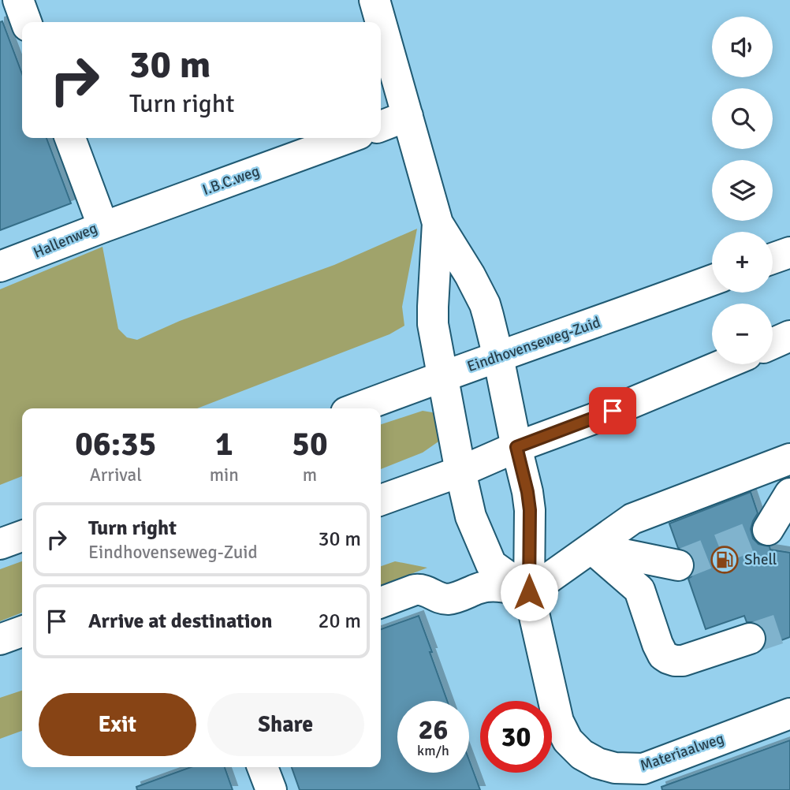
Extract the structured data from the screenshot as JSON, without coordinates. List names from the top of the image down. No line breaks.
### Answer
{"streets":{"street":["I.B.C.weg","Hallenweg","Eindhovenseweg-Zuid","Materiaalweg"]},"crossings":[["I.B.C.weg","Hallenweg"]],"places":{"fuel station":["Shell"]},"page":{"map_buttons":["+","−"],"turn":["30 m","Turn right"],"eta":["06:35","Arrival","1","min","50","m"],"list":[{"name":"Turn right","note":"Eindhovenseweg-Zuid","value":"30 m"},{"name":"Arrive at destination","value":"20 m"}],"buttons":["Exit","Share"],"speed":"26 km/h","limit":"30"}}
